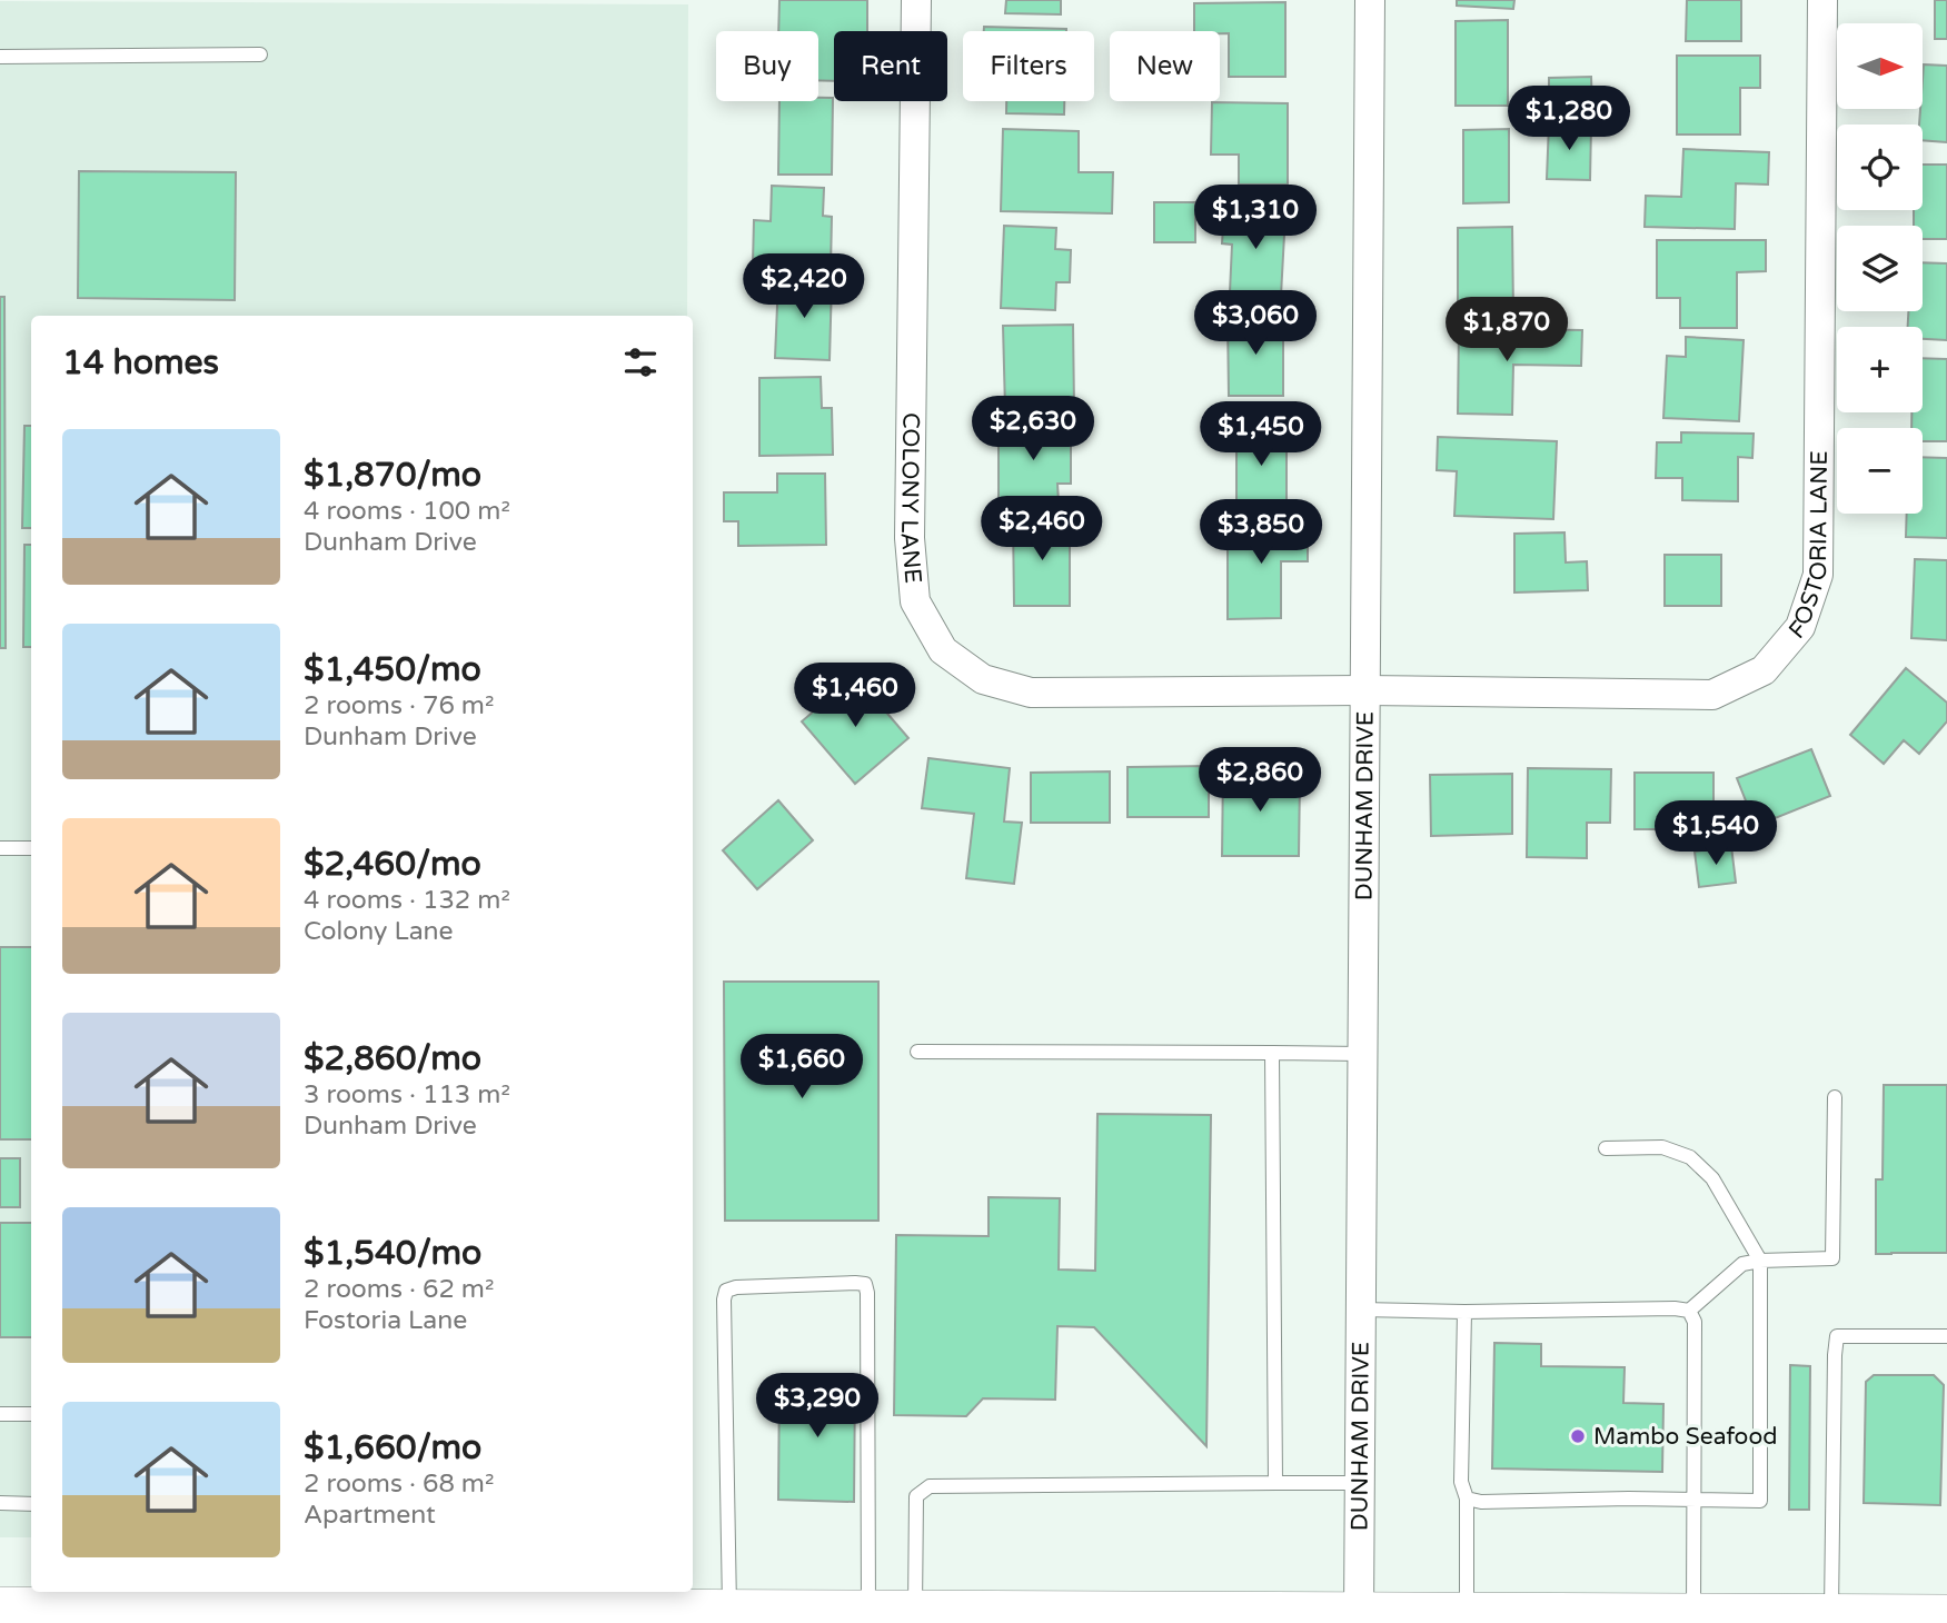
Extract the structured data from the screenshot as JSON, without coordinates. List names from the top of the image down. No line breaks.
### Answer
{"streets":{"street":["COLONY LANE","FOSTORIA LANE","DUNHAM DRIVE"]},"crossings":[["COLONY LANE","FOSTORIA LANE"],["COLONY LANE","DUNHAM DRIVE"],["FOSTORIA LANE","DUNHAM DRIVE"]],"places":["Mambo Seafood"],"north":"right","page":{"map_buttons":["+","−"],"chip":["Buy","Rent","Filters","New"],"price":["$1,280","$1,310","$2,420","$3,060","$1,870","$2,630","$1,450","$2,460","$3,850","$1,460","$2,860","$1,540","$1,660","$3,290"],"heading":"14 homes","list":[{"name":"$1,870/mo","note":"4 rooms · 100 m² · Dunham Drive"},{"name":"$1,450/mo","note":"2 rooms · 76 m² · Dunham Drive"},{"name":"$2,460/mo","note":"4 rooms · 132 m² · Colony Lane"},{"name":"$2,860/mo","note":"3 rooms · 113 m² · Dunham Drive"},{"name":"$1,540/mo","note":"2 rooms · 62 m² · Fostoria Lane"},{"name":"$1,660/mo","note":"2 rooms · 68 m² · Apartment"}]}}
